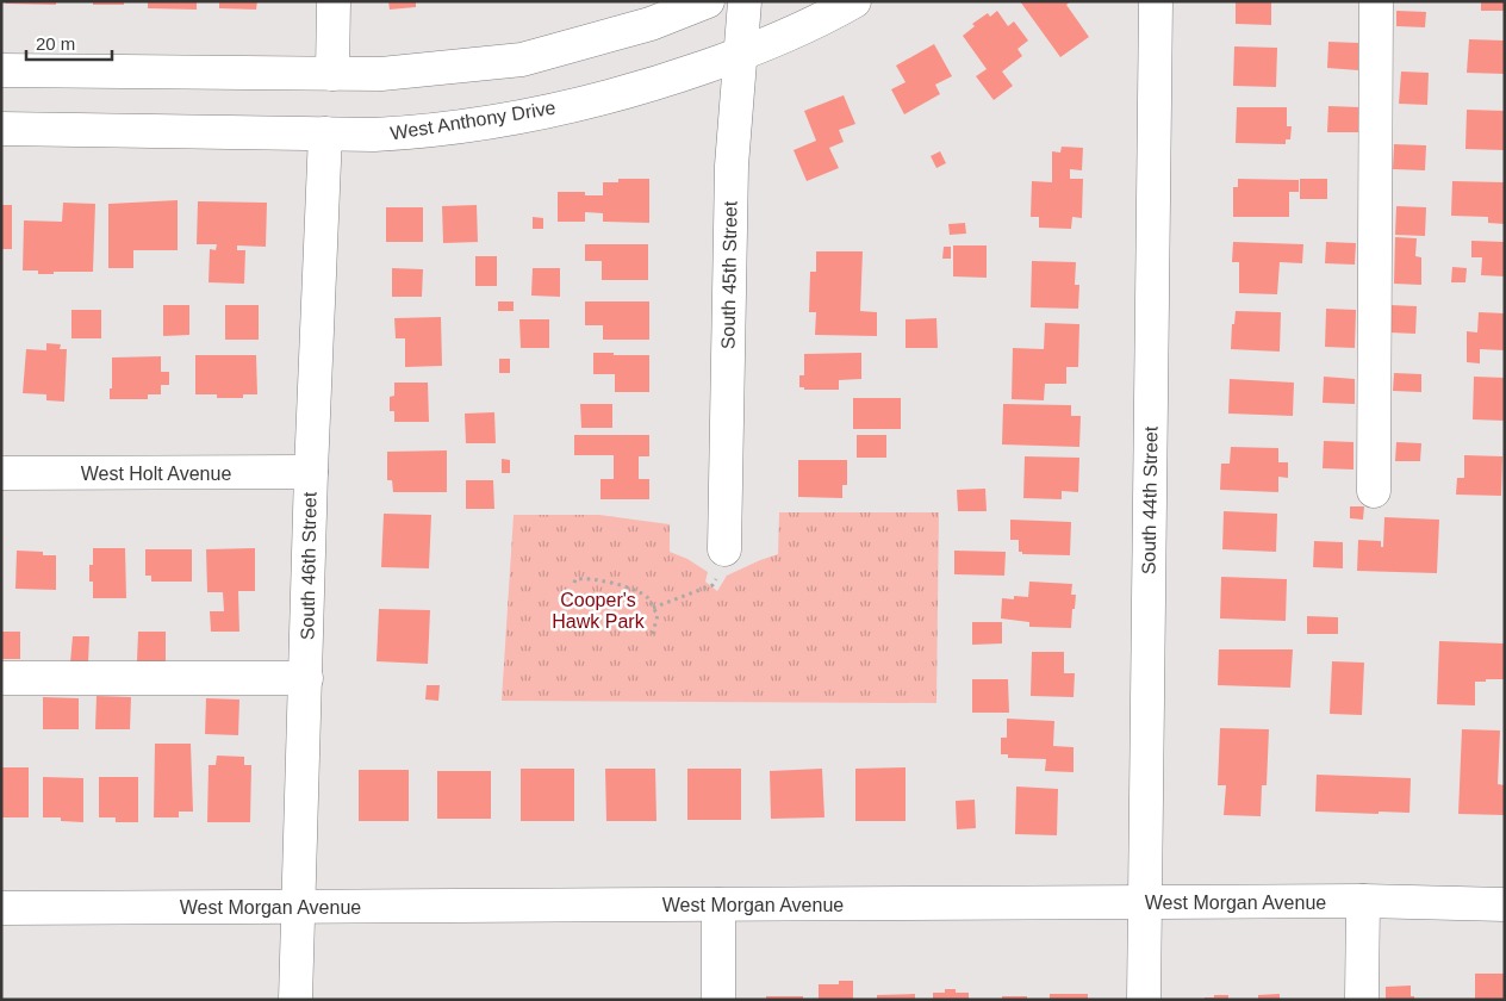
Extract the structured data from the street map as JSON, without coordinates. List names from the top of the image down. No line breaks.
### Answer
{"streets":{"street":["West Anthony Drive","South 45th Street","West Holt Avenue","South 44th Street","South 46th Street","West Morgan Avenue"]},"crossings":[["West Anthony Drive","South 45th Street"],["West Anthony Drive","South 46th Street"],["West Holt Avenue","South 46th Street"],["South 44th Street","West Morgan Avenue"],["South 46th Street","West Morgan Avenue"]],"parks":["Cooper's Hawk Park"],"scale_bar":"20 m"}
